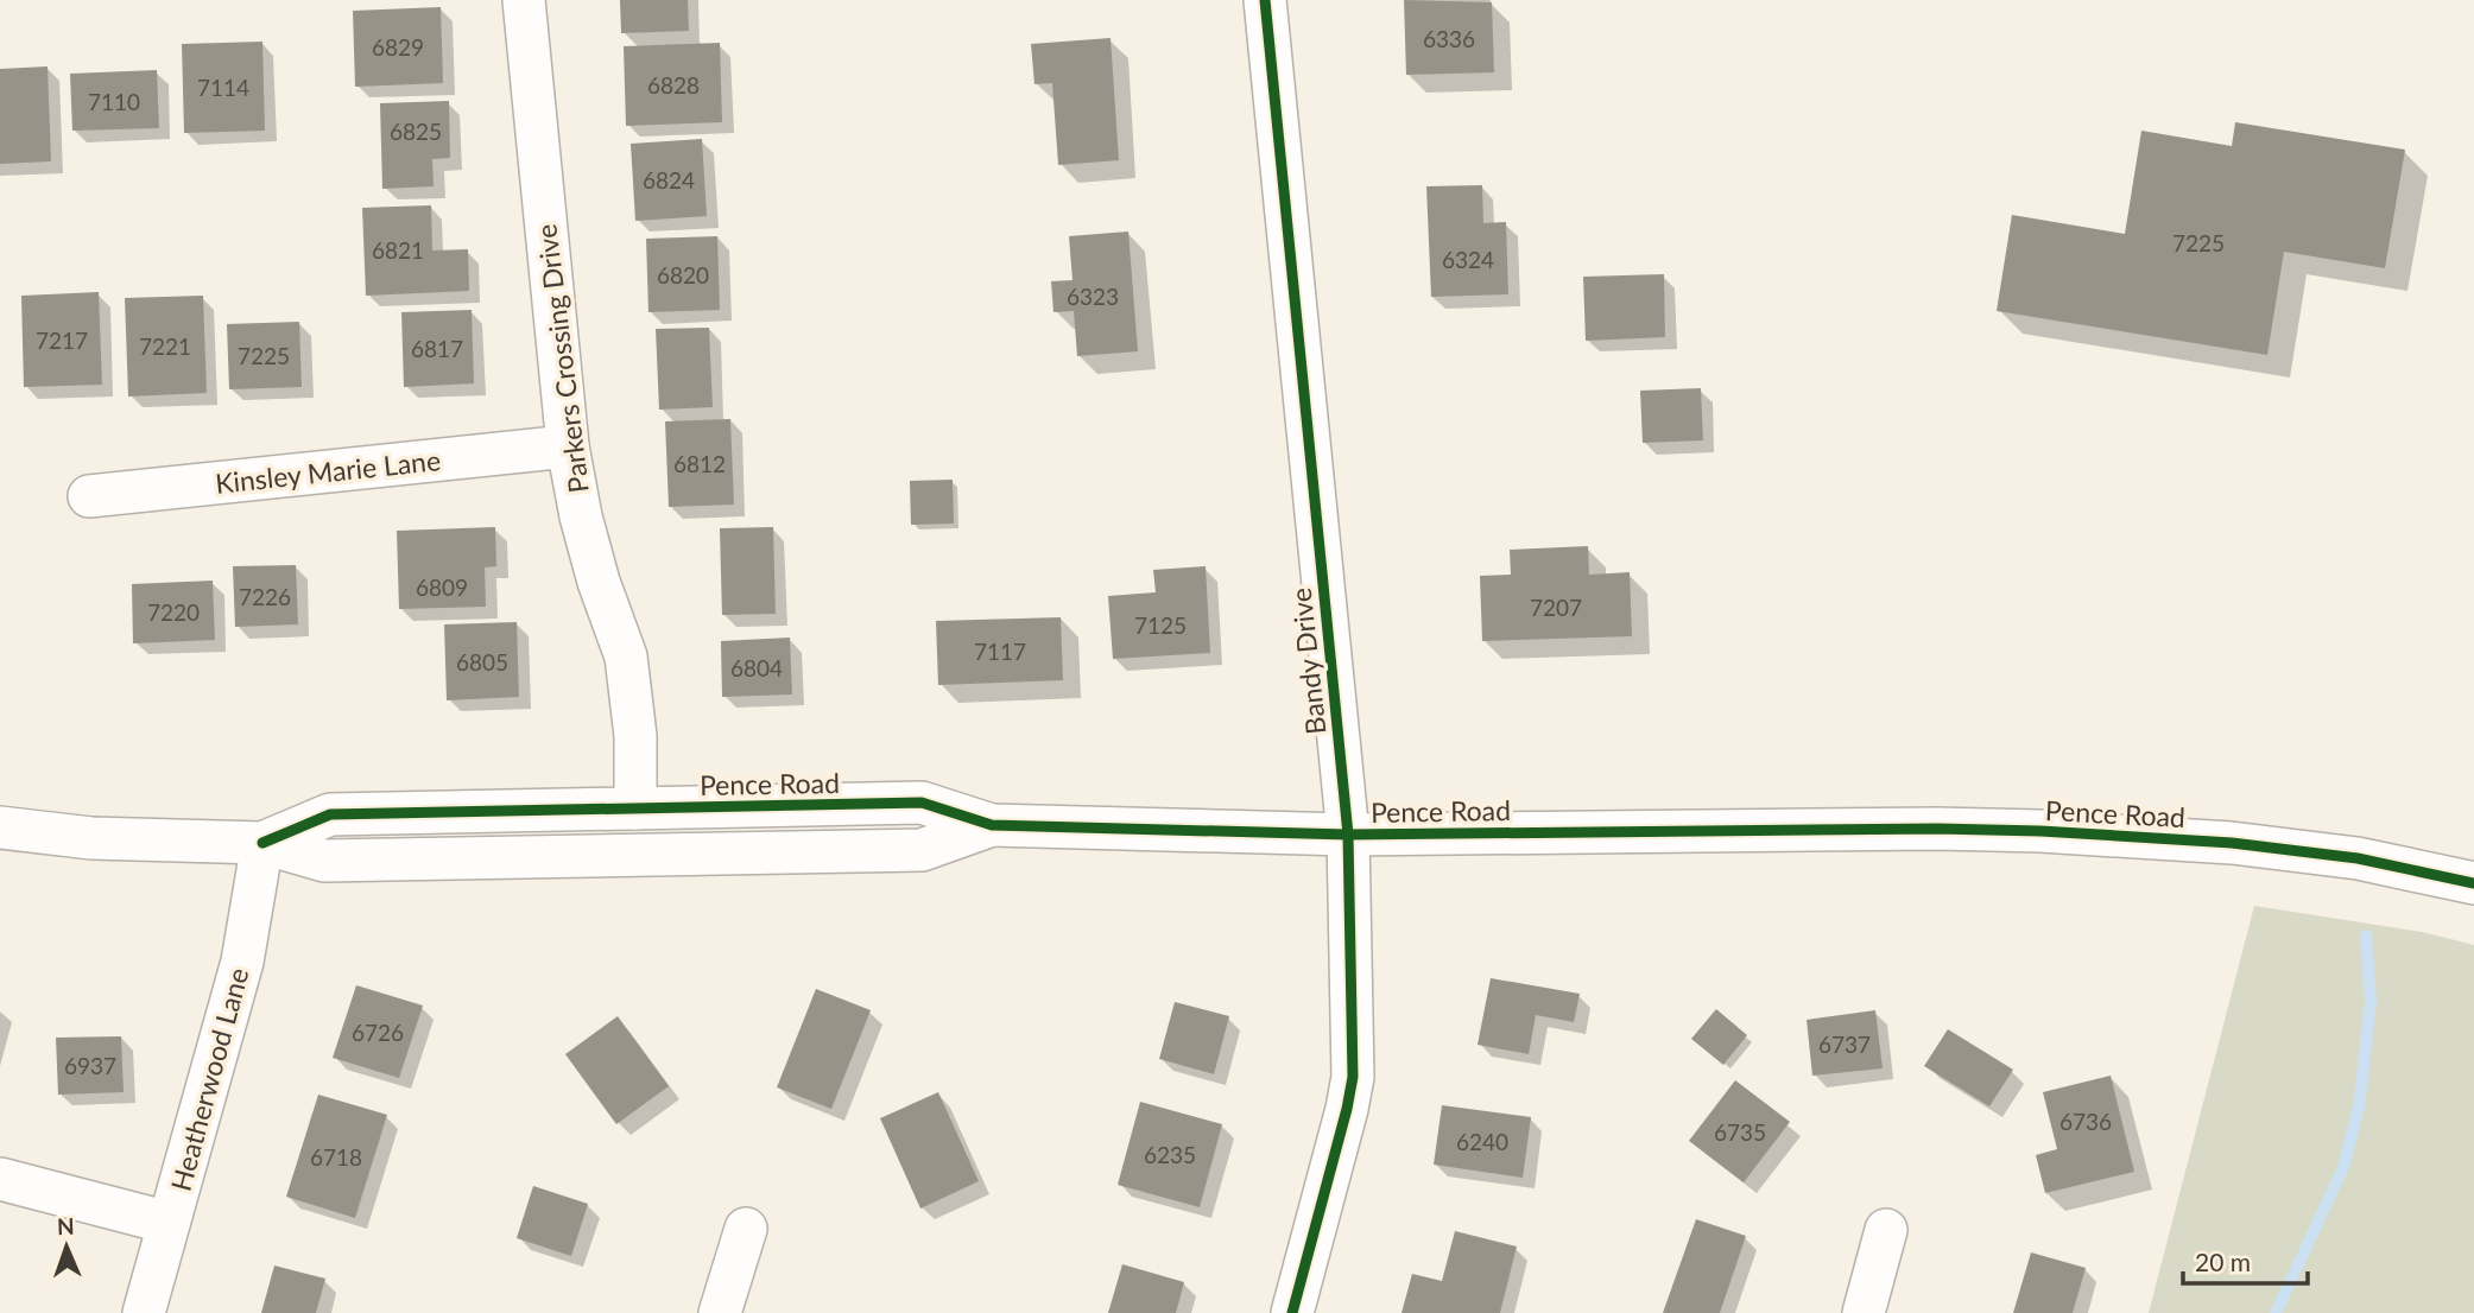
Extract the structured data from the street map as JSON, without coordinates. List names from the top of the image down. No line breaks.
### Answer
{"streets":{"street":["Parkers Crossing Drive","Kinsley Marie Lane","Bandy Drive","Pence Road","Heatherwood Lane"]},"crossings":[["Parkers Crossing Drive","Kinsley Marie Lane"],["Parkers Crossing Drive","Pence Road"],["Bandy Drive","Pence Road"],["Pence Road","Heatherwood Lane"]],"house_numbers":["6336","6829","6828","7114","7110","6825","6824","7225","6821","6324","6820","6323","7217","7221","6817","7225","6812","6809","7226","7207","7220","7125","7117","6805","6804","6726","6737","6937","6736","6735","6240","6235","6718"],"scale_bar":"20 m","north":"top"}
